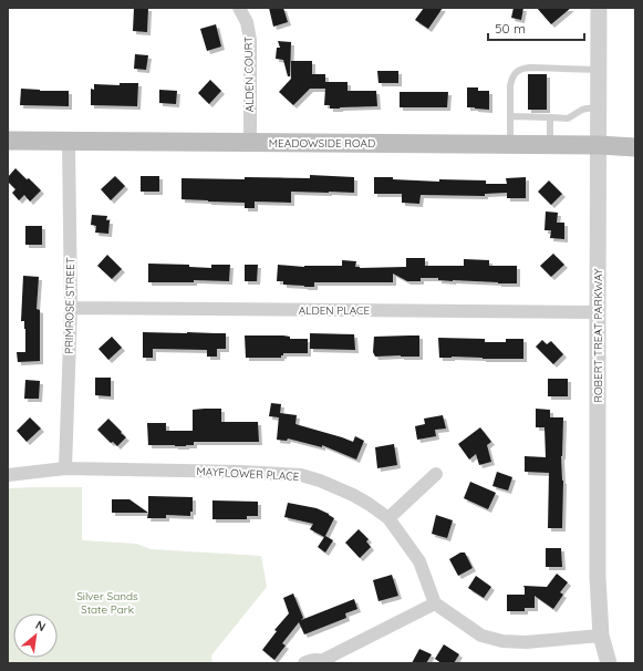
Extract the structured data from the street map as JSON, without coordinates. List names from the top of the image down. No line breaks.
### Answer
{"streets":{"main road":["MEADOWSIDE ROAD"],"street":["ALDEN COURT","PRIMROSE STREET","ALDEN PLACE","ROBERT TREAT PARKWAY","MAYFLOWER PLACE"]},"crossings":[["ALDEN COURT","MEADOWSIDE ROAD"],["MEADOWSIDE ROAD","PRIMROSE STREET"],["MEADOWSIDE ROAD","ROBERT TREAT PARKWAY"],["PRIMROSE STREET","ALDEN PLACE"],["PRIMROSE STREET","MAYFLOWER PLACE"],["ALDEN PLACE","ROBERT TREAT PARKWAY"]],"parks":["Silver Sands State Park"],"scale_bar":"50 m","north":"top right"}
